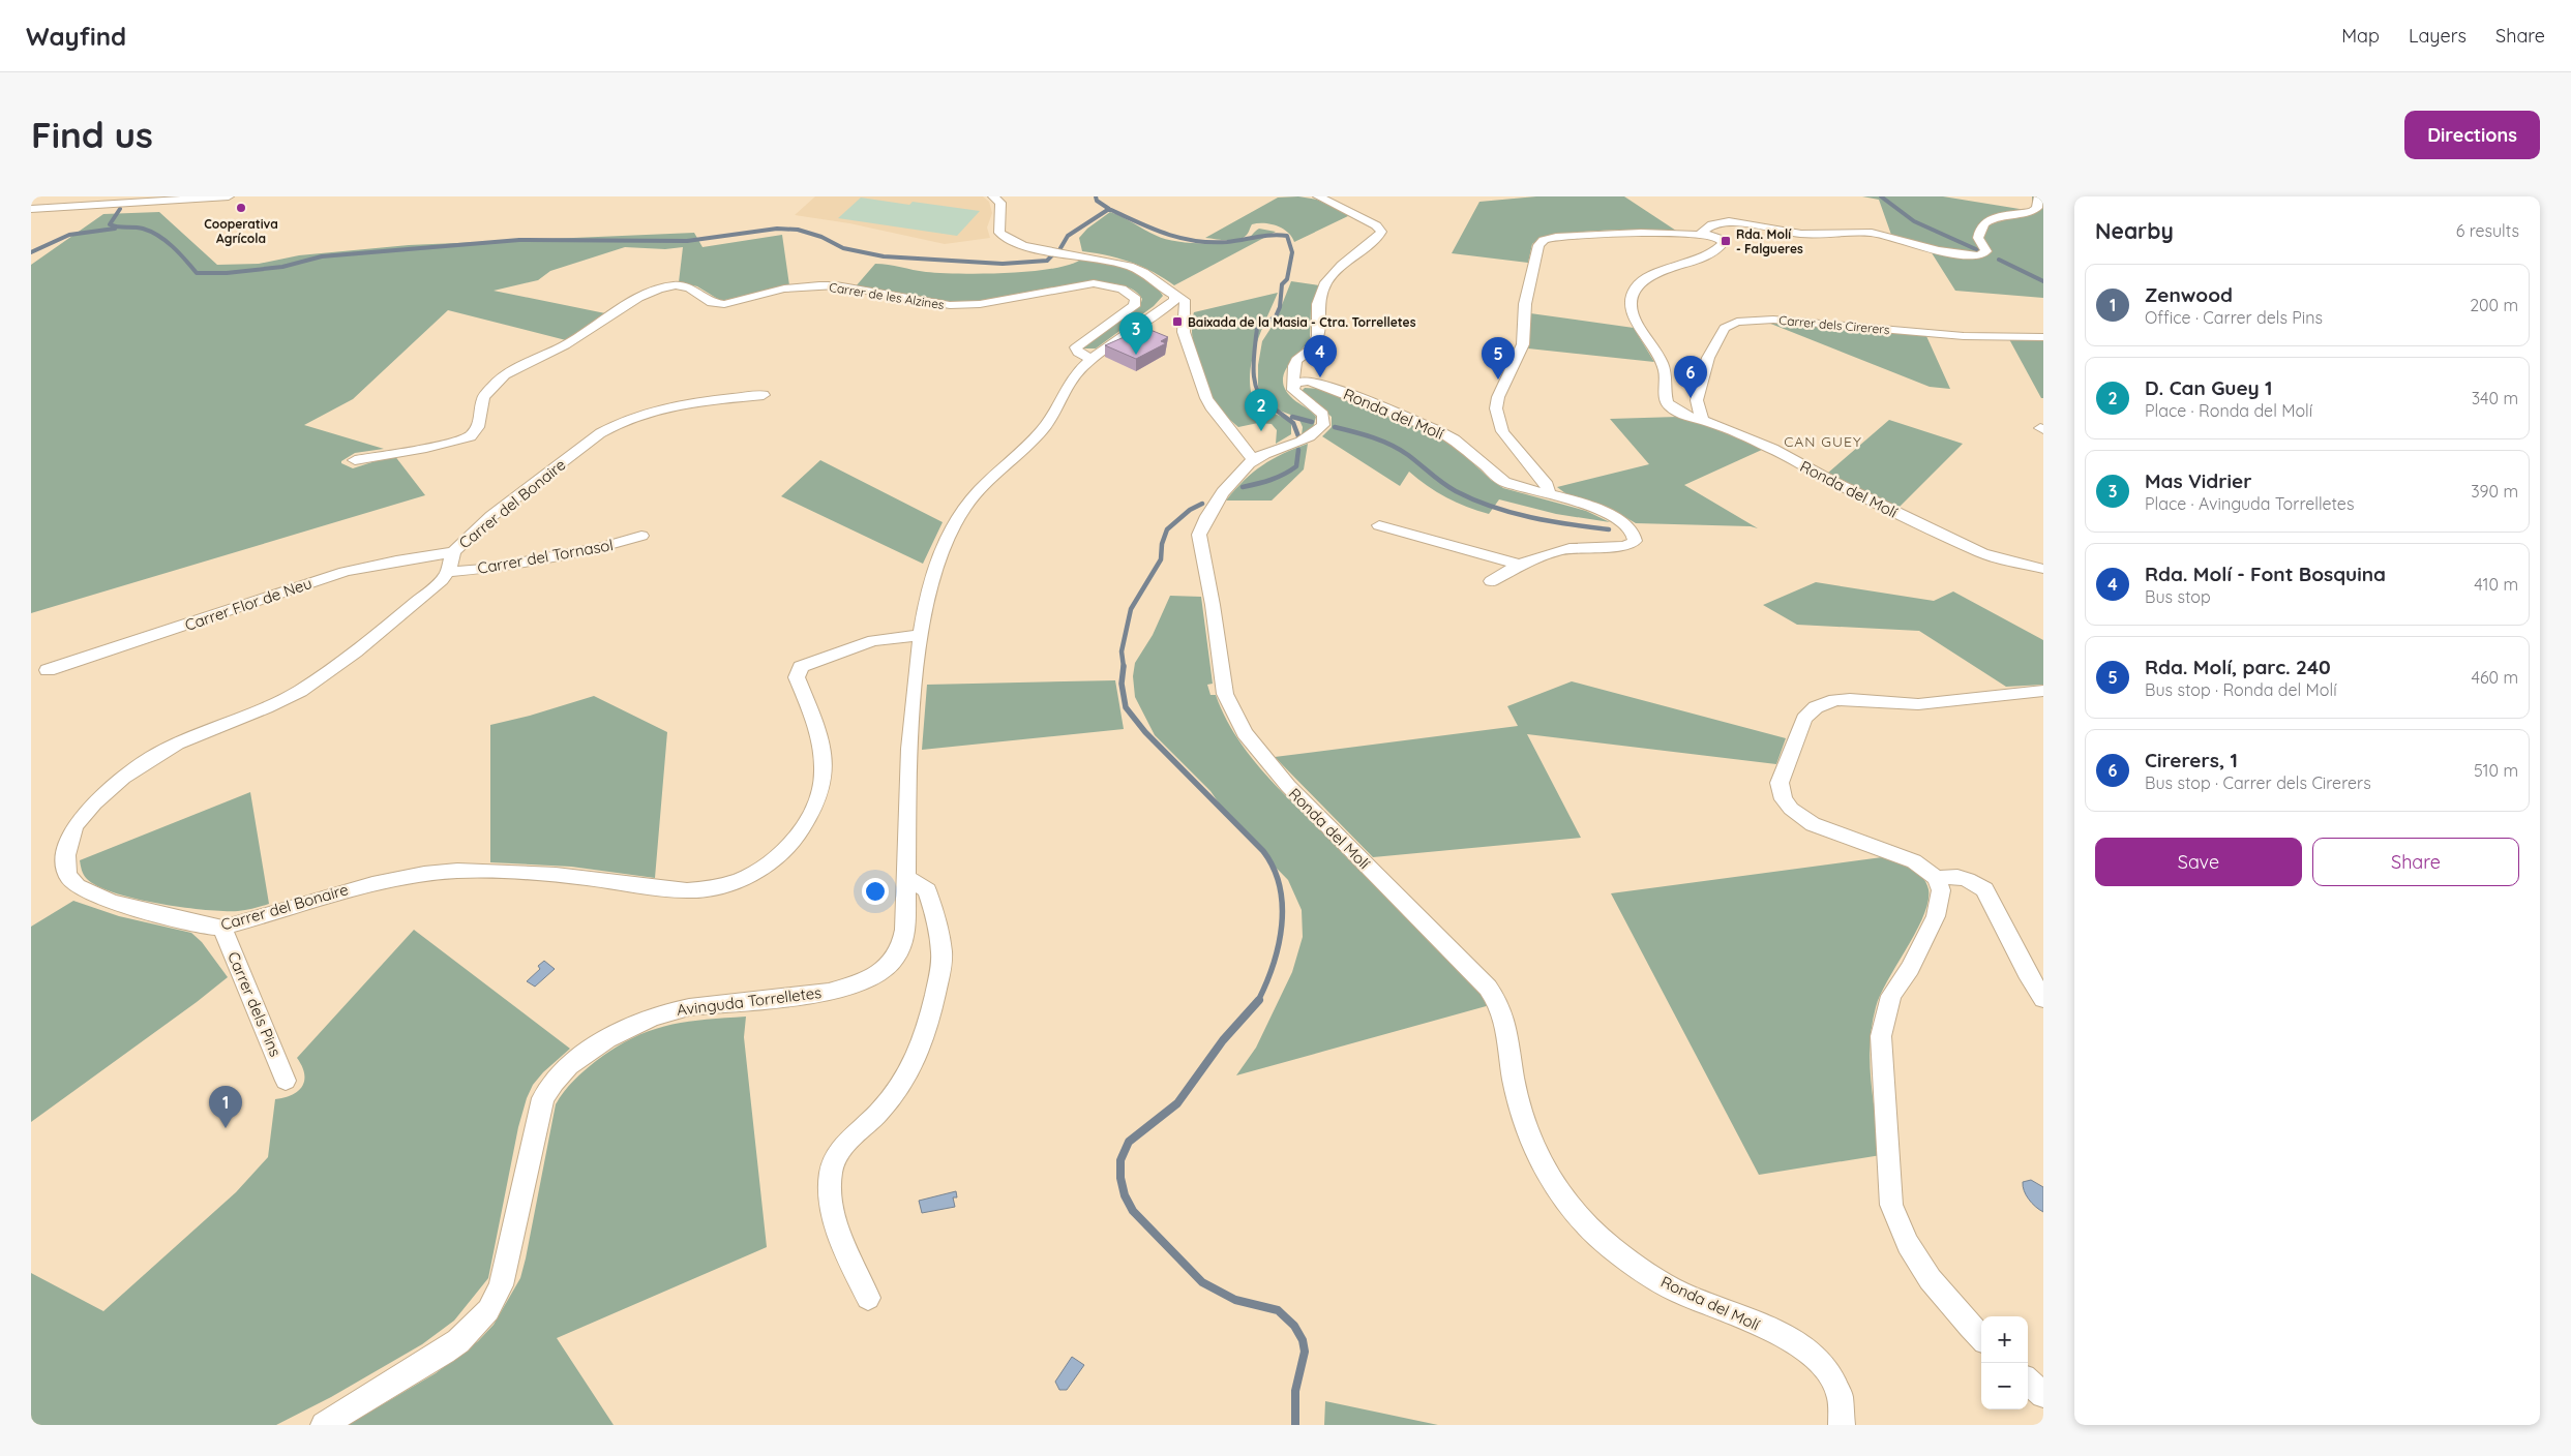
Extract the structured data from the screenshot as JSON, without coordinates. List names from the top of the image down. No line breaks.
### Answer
{"streets":{"street":["Carrer de les Alzines","Carrer dels Cirerers","Ronda del Molí","Carrer del Bonaire","Carrer del Tornasol","Carrer Flor de Neu","Avinguda Torrelletes","Carrer dels Pins"]},"crossings":[["Carrer de les Alzines","Avinguda Torrelletes"],["Carrer dels Cirerers","Ronda del Molí"],["Carrer del Bonaire","Carrer del Tornasol"],["Carrer del Bonaire","Carrer Flor de Neu"],["Carrer del Bonaire","Avinguda Torrelletes"],["Carrer del Bonaire","Carrer dels Pins"]],"districts":["CAN GUEY"],"places":{"other":["Cooperativa Agrícola"],"transit":["Rda. Molí - Falgueres","Baixada de la Masia - Ctra. Torrelletes"]},"page":{"header":"Wayfind","nav":["Map","Layers","Share"],"buttons":["Directions",["Save","Share"]],"title":"Find us","heading":["Nearby","6 results"],"list":[{"mark":"1","name":"Zenwood","note":"Office · Carrer dels Pins","value":"200 m"},{"mark":"2","name":"D. Can Guey 1","note":"Place · Ronda del Molí","value":"340 m"},{"mark":"3","name":"Mas Vidrier","note":"Place · Avinguda Torrelletes","value":"390 m"},{"mark":"4","name":"Rda. Molí - Font Bosquina","note":"Bus stop","value":"410 m"},{"mark":"5","name":"Rda. Molí, parc. 240","note":"Bus stop · Ronda del Molí","value":"460 m"},{"mark":"6","name":"Cirerers, 1","note":"Bus stop · Carrer dels Cirerers","value":"510 m"}],"pins":["3","4","5","6","2","1"],"map_buttons":["+","−"]}}
